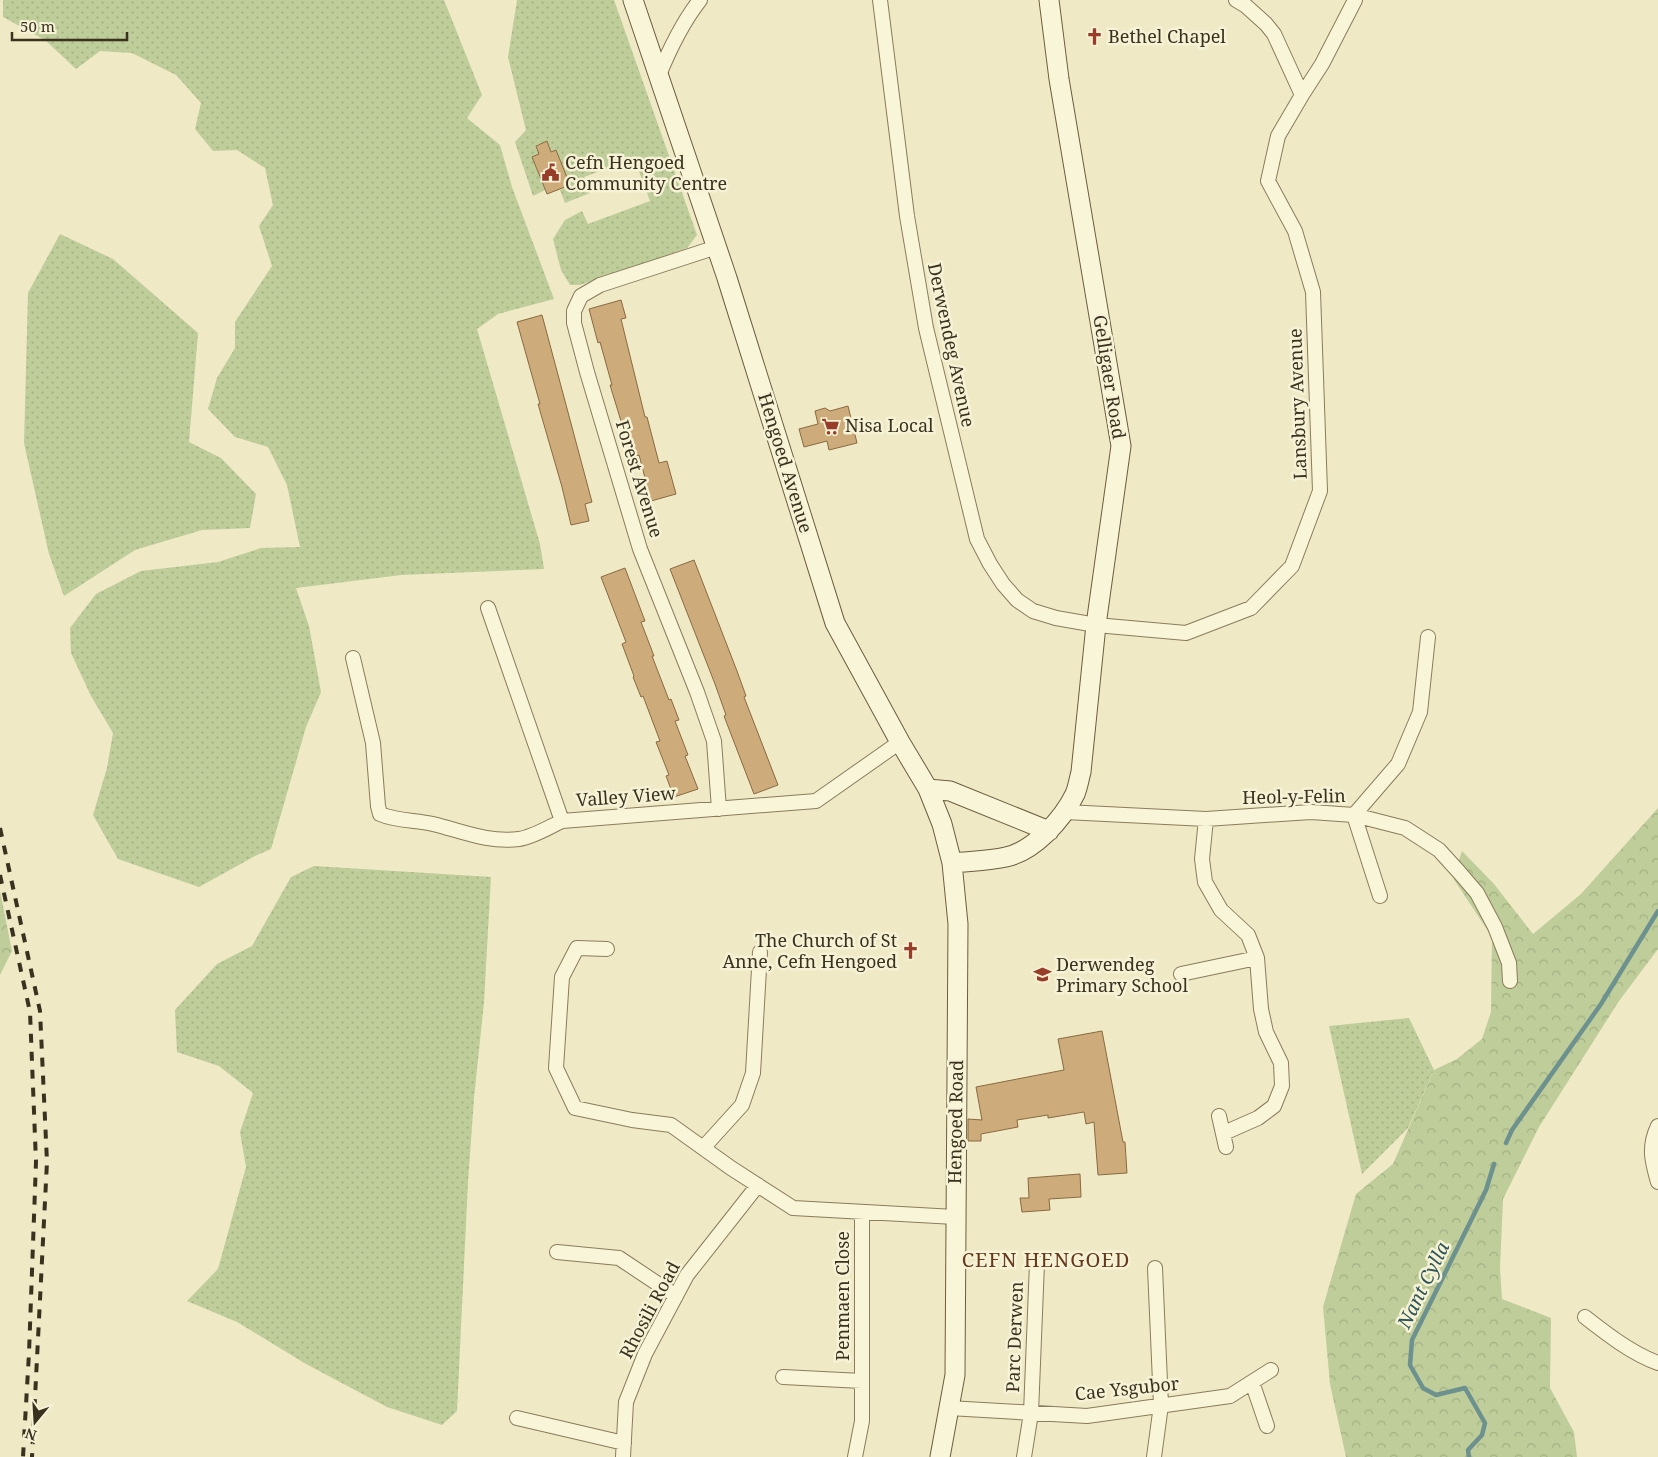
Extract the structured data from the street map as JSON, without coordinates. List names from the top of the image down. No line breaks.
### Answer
{"streets":{"street":["Derwendeg Avenue","Gelligaer Road","Lansbury Avenue","Hengoed Avenue","Forest Avenue","Valley View","Heol-y-Felin","Hengoed Road","Penmaen Close","Rhosili Road","Parc Derwen","Cae Ysgubor"]},"crossings":[["Derwendeg Avenue","Gelligaer Road"],["Derwendeg Avenue","Lansbury Avenue"],["Gelligaer Road","Lansbury Avenue"],["Gelligaer Road","Heol-y-Felin"],["Gelligaer Road","Hengoed Road"],["Hengoed Avenue","Forest Avenue"],["Hengoed Avenue","Valley View"],["Hengoed Avenue","Hengoed Road"],["Forest Avenue","Valley View"],["Hengoed Road","Cae Ysgubor"],["Parc Derwen","Cae Ysgubor"]],"districts":["CEFN HENGOED"],"water":["Nant Cylla"],"places":{"church":["Bethel Chapel","The Church of St Anne, Cefn Hengoed"],"public building":["Cefn Hengoed Community Centre"],"supermarket":["Nisa Local"],"school or university":["Derwendeg Primary School"]},"scale_bar":"50 m","north":"bottom"}
